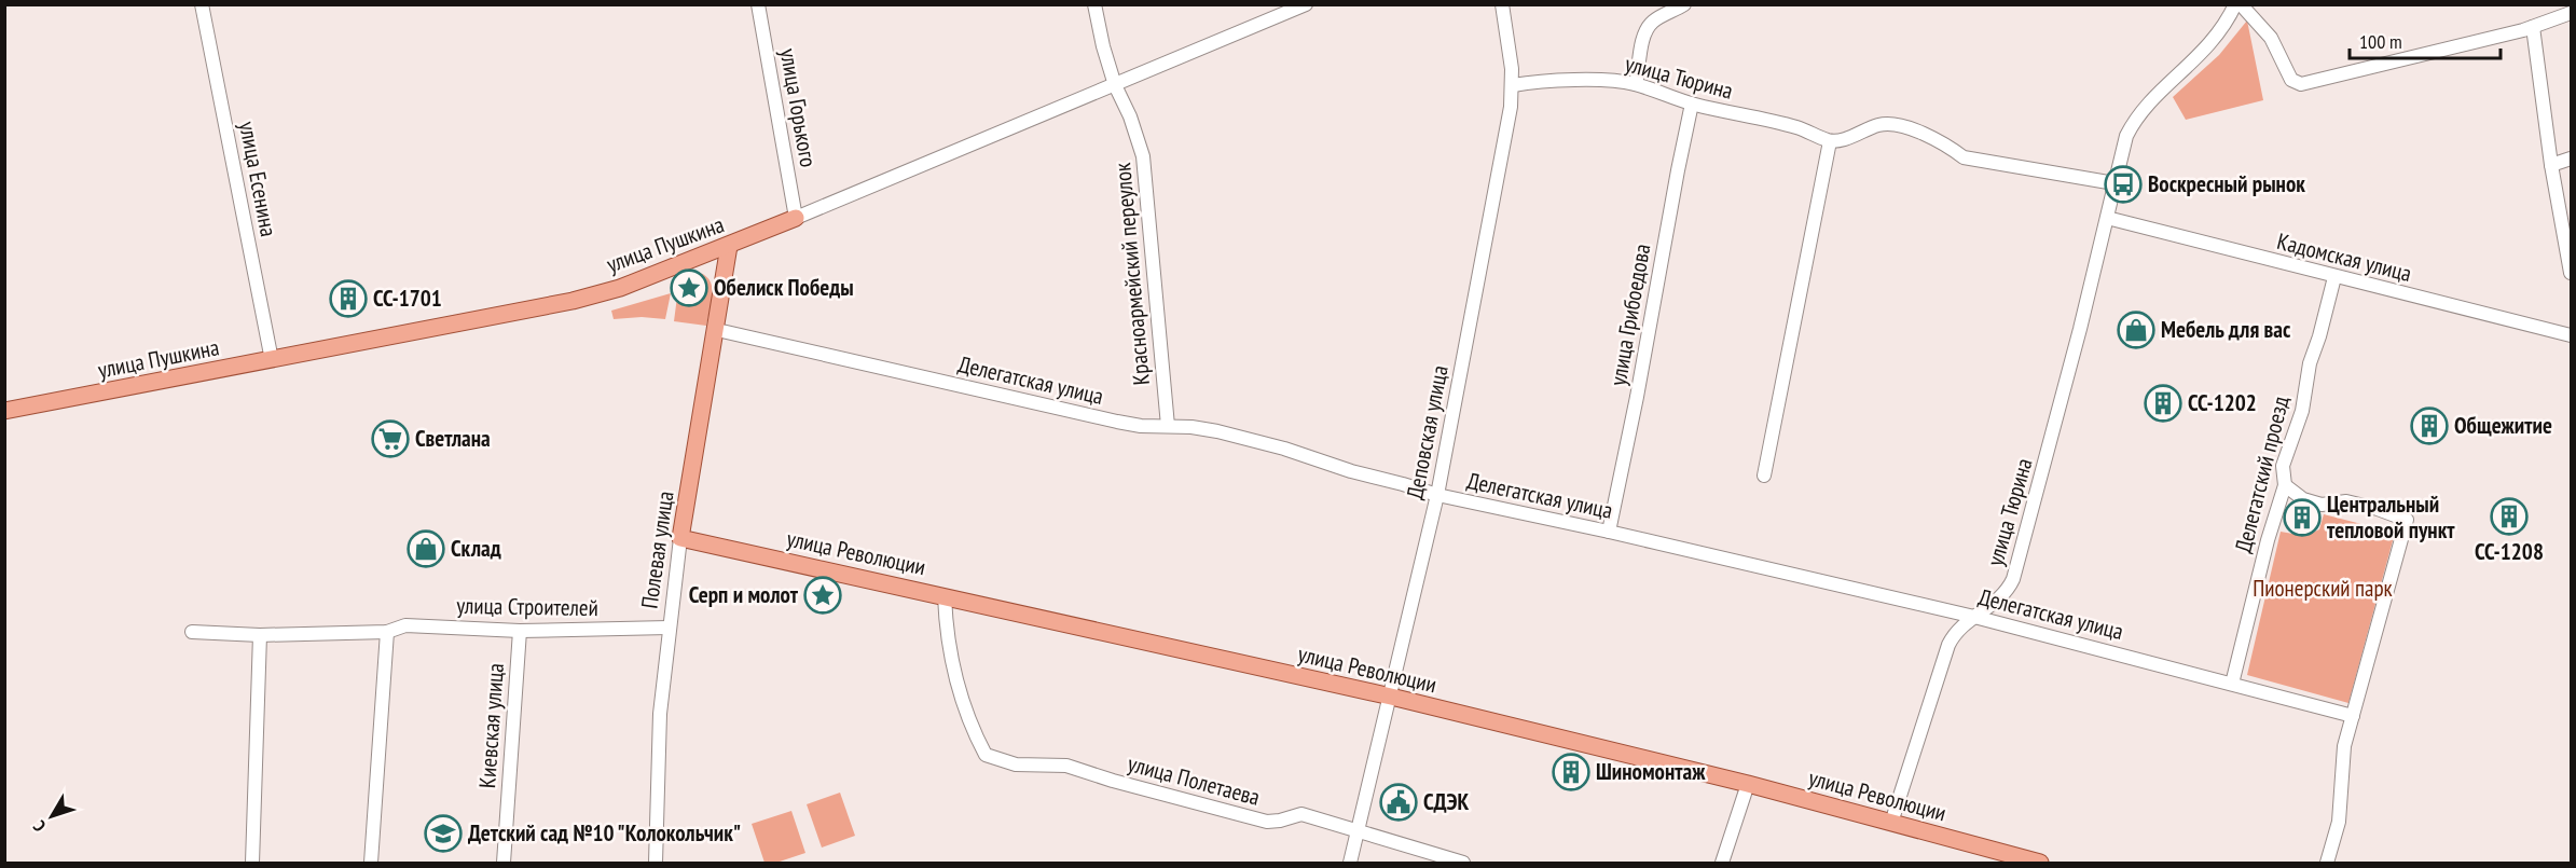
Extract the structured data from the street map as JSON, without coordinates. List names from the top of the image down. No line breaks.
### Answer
{"streets":{"main road":["улица Пушкина","Полевая улица","улица Революции"],"street":["улица Тюрина","улица Горького","улица Есенина","Кадомская улица","Красноармейский переулок","улица Грибоедова","Делегатская улица","Деповская улица","Делегатский проезд","улица Строителей","Киевская улица","улица Полетаева"]},"crossings":[["улица Тюрина","Кадомская улица"],["улица Тюрина","улица Грибоедова"],["улица Тюрина","Делегатская улица"],["улица Тюрина","Деповская улица"],["улица Тюрина","улица Революции"],["улица Горького","улица Пушкина"],["улица Есенина","улица Пушкина"],["улица Пушкина","Красноармейский переулок"],["улица Пушкина","Полевая улица"],["Кадомская улица","Делегатский проезд"],["Красноармейский переулок","Делегатская улица"],["улица Грибоедова","Делегатская улица"],["Делегатская улица","Деповская улица"],["Делегатская улица","Делегатский проезд"],["Делегатская улица","Полевая улица"],["Деповская улица","улица Революции"],["Деповская улица","улица Полетаева"],["Полевая улица","улица Революции"],["Полевая улица","улица Строителей"],["улица Революции","улица Полетаева"],["улица Строителей","Киевская улица"]],"parks":["Пионерский парк"],"places":{"bus stop":["Воскресный рынок"],"place":["Обелиск Победы","Серп и молот"],"building":["СС-1701","СС-1202","Общежитие","СС-1208","Центральный тепловой пункт","Шиномонтаж"],"shop":["Мебель для вас","Склад"],"supermarket":["Светлана"],"public building":["СДЭК"],"school or university":["Детский сад №10 \"Колокольчик\""]},"scale_bar":"100 m","north":"bottom left"}
